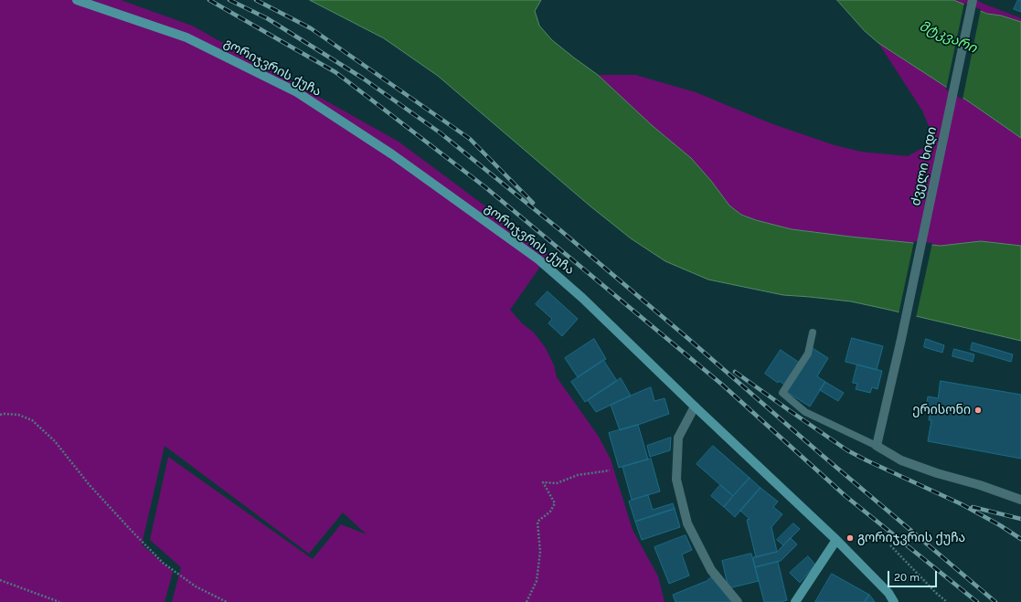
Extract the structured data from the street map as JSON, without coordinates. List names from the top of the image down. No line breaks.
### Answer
{"streets":{"main road":["გორიჯვრის ქუჩა"],"street":["ძველი ხიდი"]},"water":["მტკვარი"],"places":["ერისონი","გორიჯვრის ქუჩა"],"scale_bar":"20 m"}
